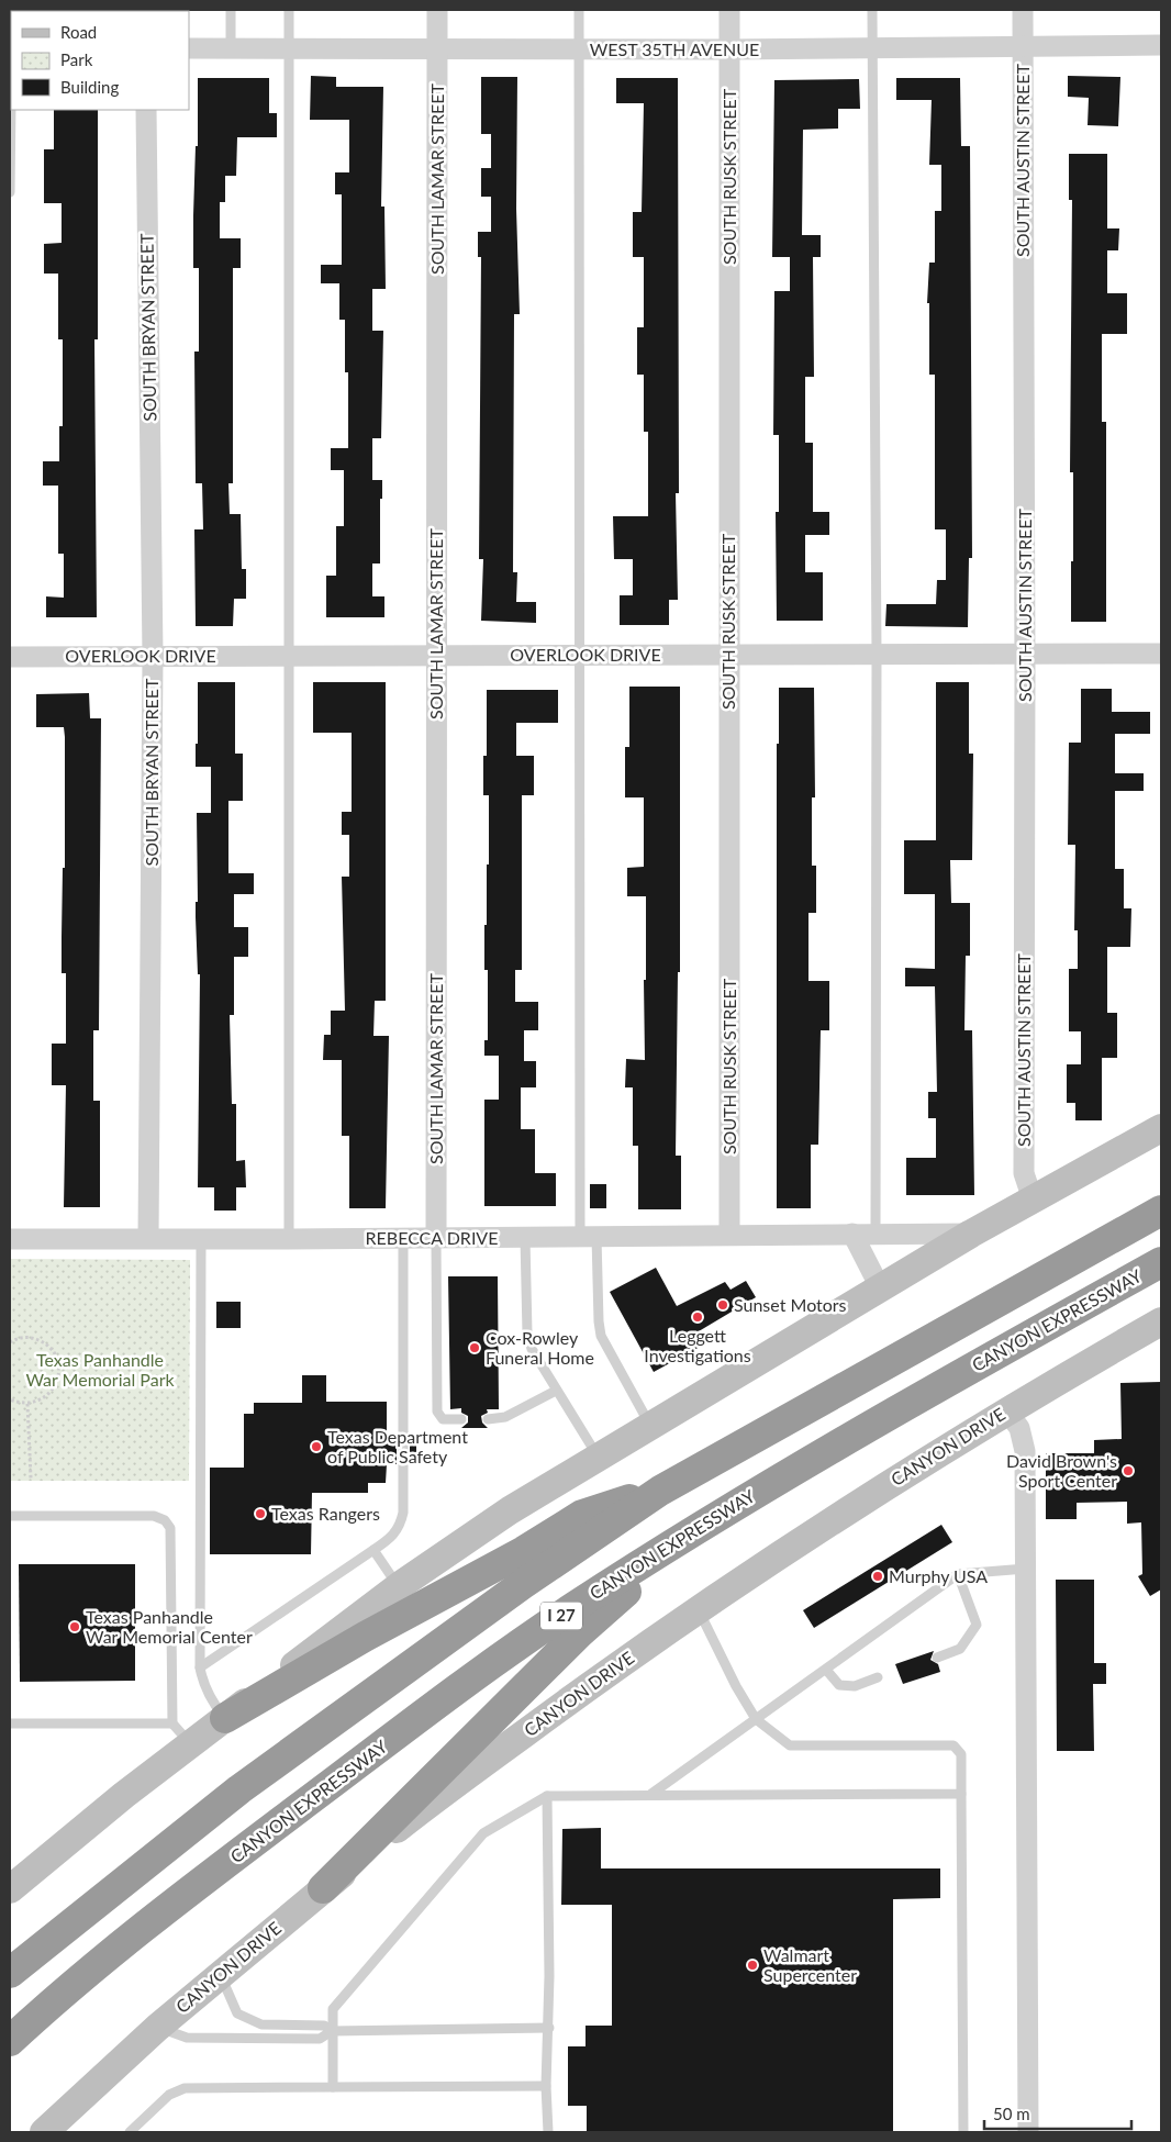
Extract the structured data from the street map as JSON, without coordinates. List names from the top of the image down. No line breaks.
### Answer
{"streets":{"highway":["CANYON EXPRESSWAY","I 27"],"main road":["CANYON DRIVE"],"street":["WEST 35TH AVENUE","SOUTH AUSTIN STREET","SOUTH RUSK STREET","SOUTH LAMAR STREET","SOUTH BRYAN STREET","OVERLOOK DRIVE","REBECCA DRIVE"]},"crossings":[["WEST 35TH AVENUE","SOUTH AUSTIN STREET"],["WEST 35TH AVENUE","SOUTH RUSK STREET"],["WEST 35TH AVENUE","SOUTH LAMAR STREET"],["SOUTH AUSTIN STREET","OVERLOOK DRIVE"],["SOUTH RUSK STREET","OVERLOOK DRIVE"],["SOUTH RUSK STREET","REBECCA DRIVE"],["SOUTH LAMAR STREET","OVERLOOK DRIVE"],["SOUTH LAMAR STREET","REBECCA DRIVE"],["SOUTH BRYAN STREET","OVERLOOK DRIVE"],["SOUTH BRYAN STREET","REBECCA DRIVE"]],"parks":["Texas Panhandle War Memorial Park"],"places":["Sunset Motors","Leggett Investigations","Cox-Rowley Funeral Home","Texas Department of Public Safety","David Brown's Sport Center","Texas Rangers","Murphy USA","Texas Panhandle War Memorial Center","Walmart Supercenter"],"legend":["Road","Park","Building"],"scale_bar":"50 m"}
